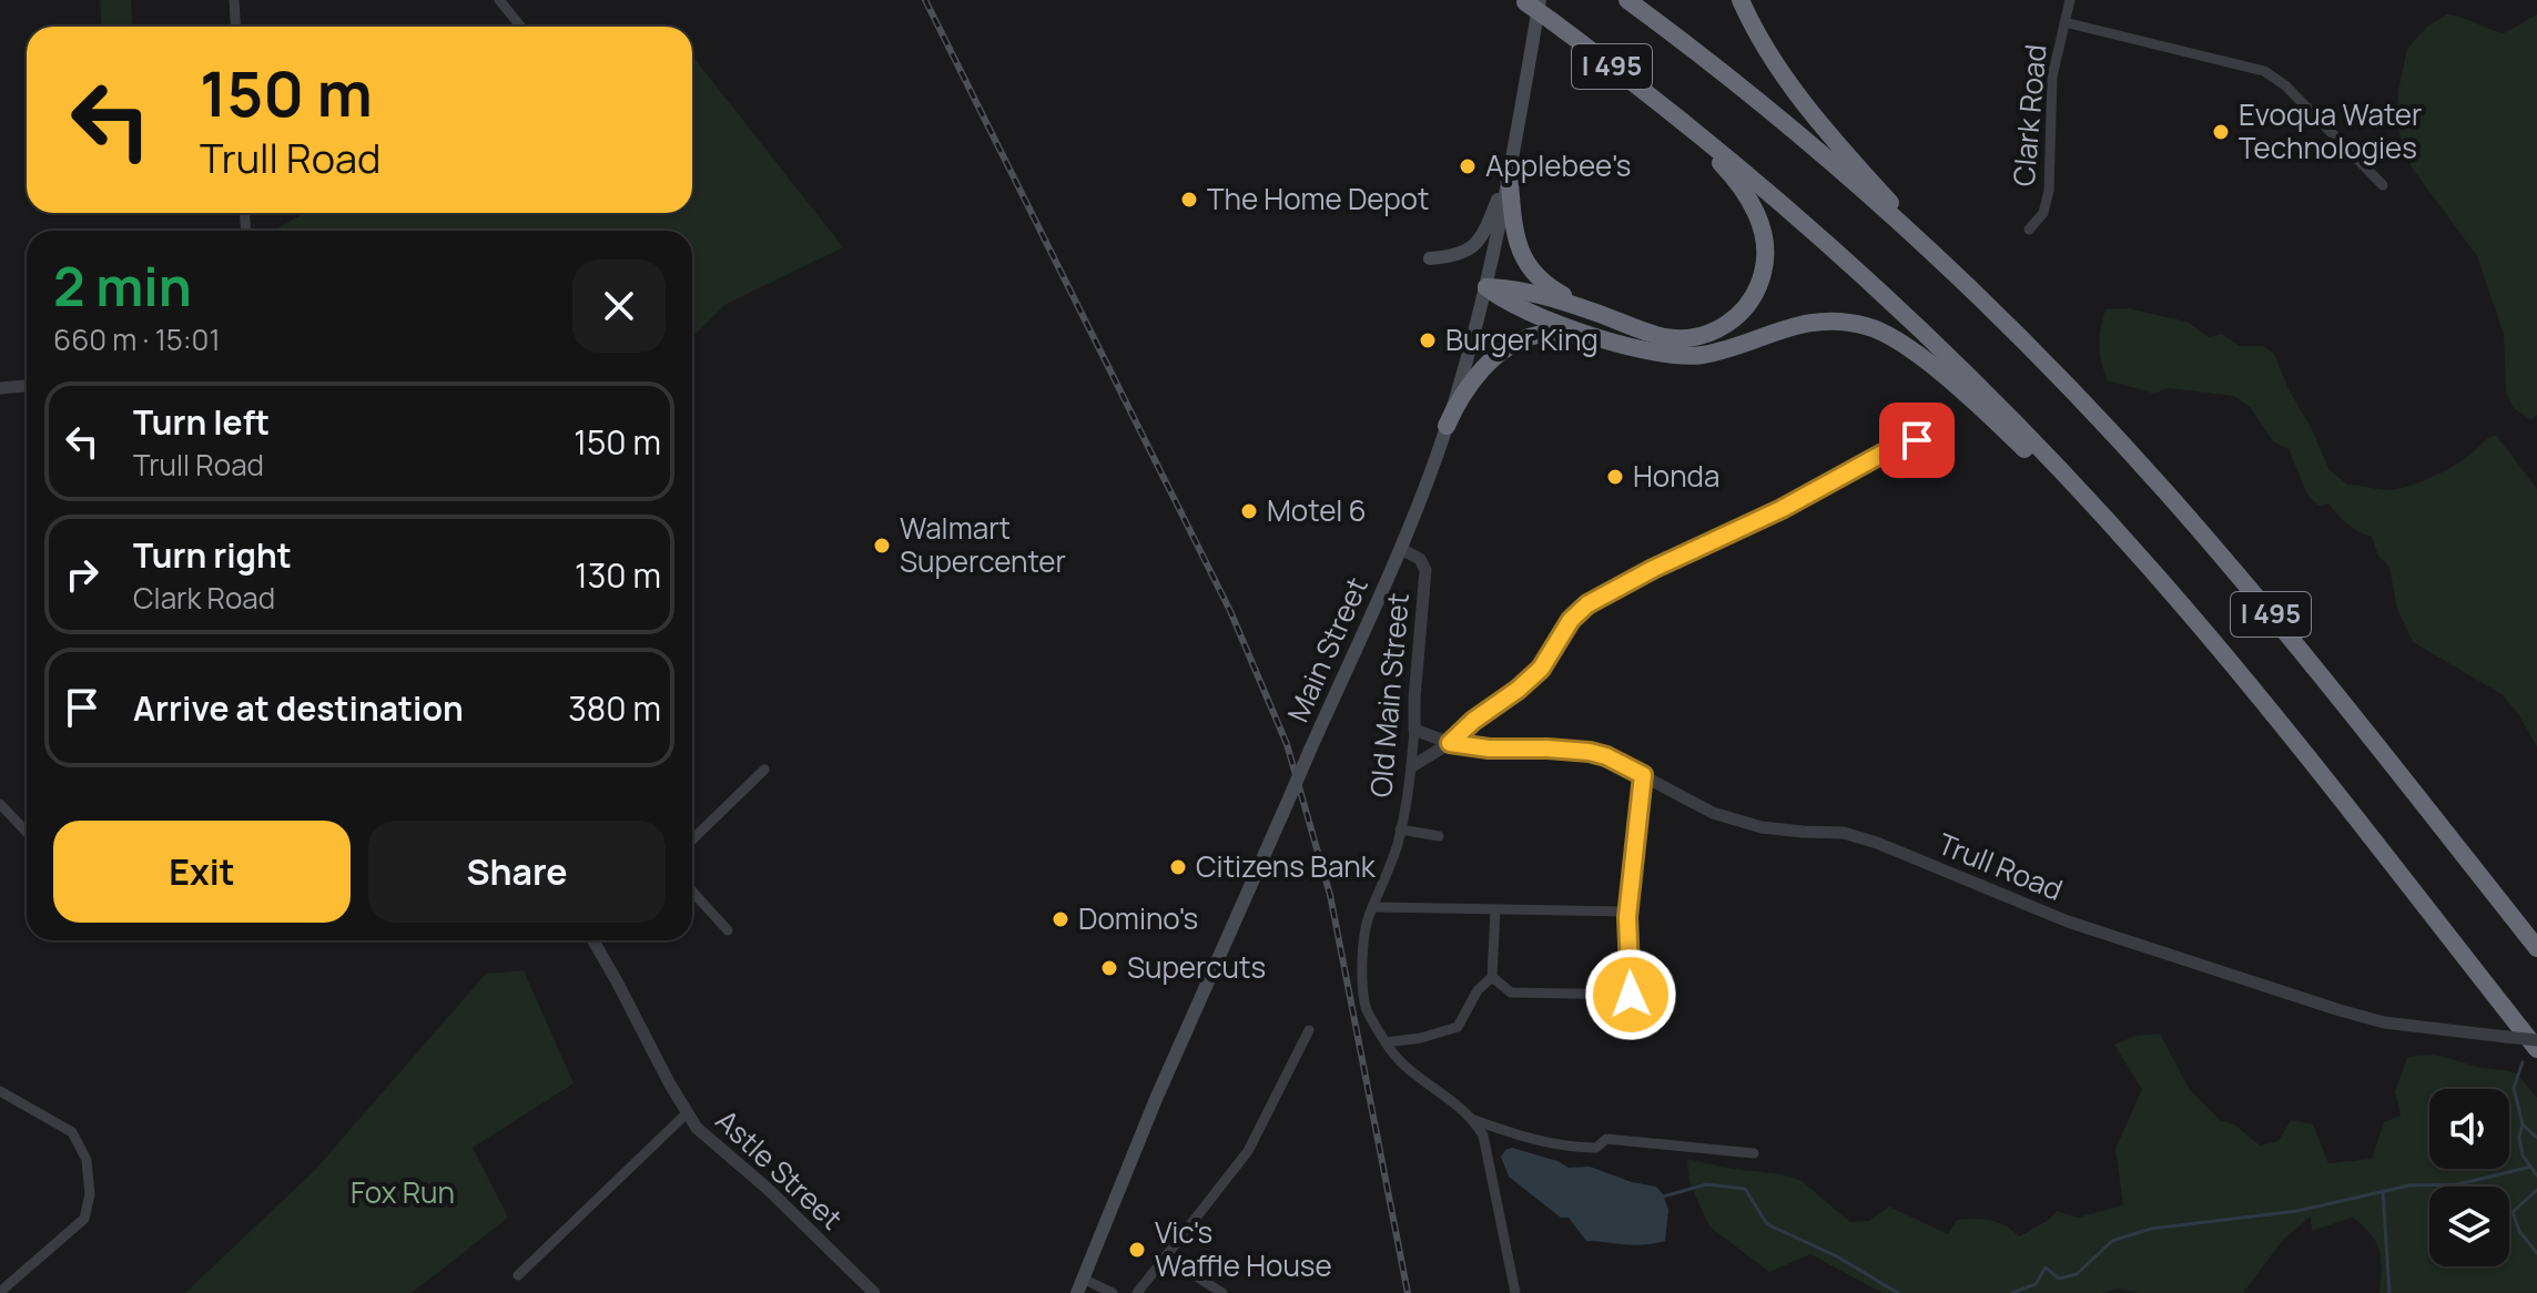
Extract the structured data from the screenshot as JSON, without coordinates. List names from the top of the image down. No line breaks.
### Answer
{"streets":{"highway":["I 495"],"main road":["Main Street"],"street":["Clark Road","Old Main Street","Trull Road","Astle Street"]},"crossings":[["I 495","Main Street"],["Main Street","Old Main Street"],["Old Main Street","Trull Road"]],"parks":["Fox Run"],"places":["Evoqua Water Technologies","Applebee's","The Home Depot","Burger King","Honda","Motel 6","Walmart Supercenter","Citizens Bank","Domino's","Supercuts","Vic's Waffle House"],"page":{"turn":["150 m","Trull Road"],"heading":["2 min","660 m · 15:01"],"list":[{"name":"Turn left","note":"Trull Road","value":"150 m"},{"name":"Turn right","note":"Clark Road","value":"130 m"},{"name":"Arrive at destination","value":"380 m"}],"buttons":["Exit","Share"]}}
